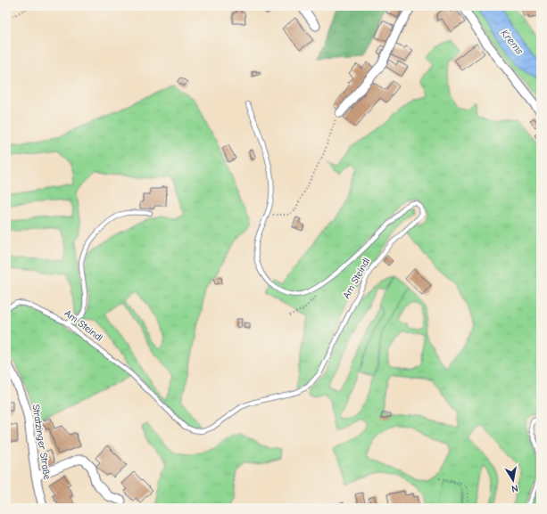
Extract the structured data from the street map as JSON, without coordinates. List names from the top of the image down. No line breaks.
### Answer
{"streets":{"street":["Stratzinger Straße"],"lane":["Am Steindl"]},"water":["Krems"],"north":"bottom"}
